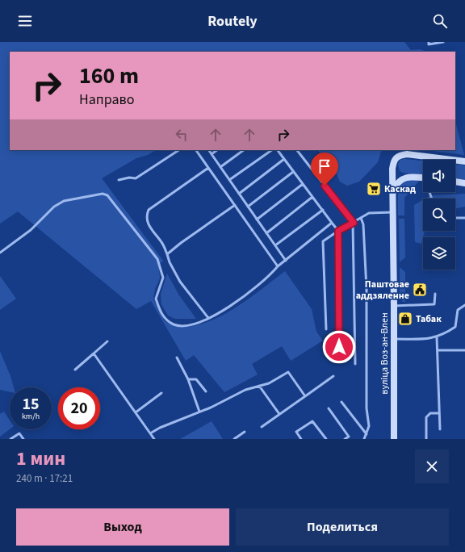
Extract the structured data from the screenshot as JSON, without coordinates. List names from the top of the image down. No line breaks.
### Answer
{"streets":{"main road":["вуліца Воз-ан-Влен"]},"places":{"supermarket":["Каскад"],"public building":["Паштовае аддзяленне"],"shop":["Табак"]},"page":{"header":"Routely","turn":["160 m","Направо"],"speed":"15 km/h","limit":"20","heading":["1 мин","240 m · 17:21"],"buttons":["Выход","Поделиться"]}}
